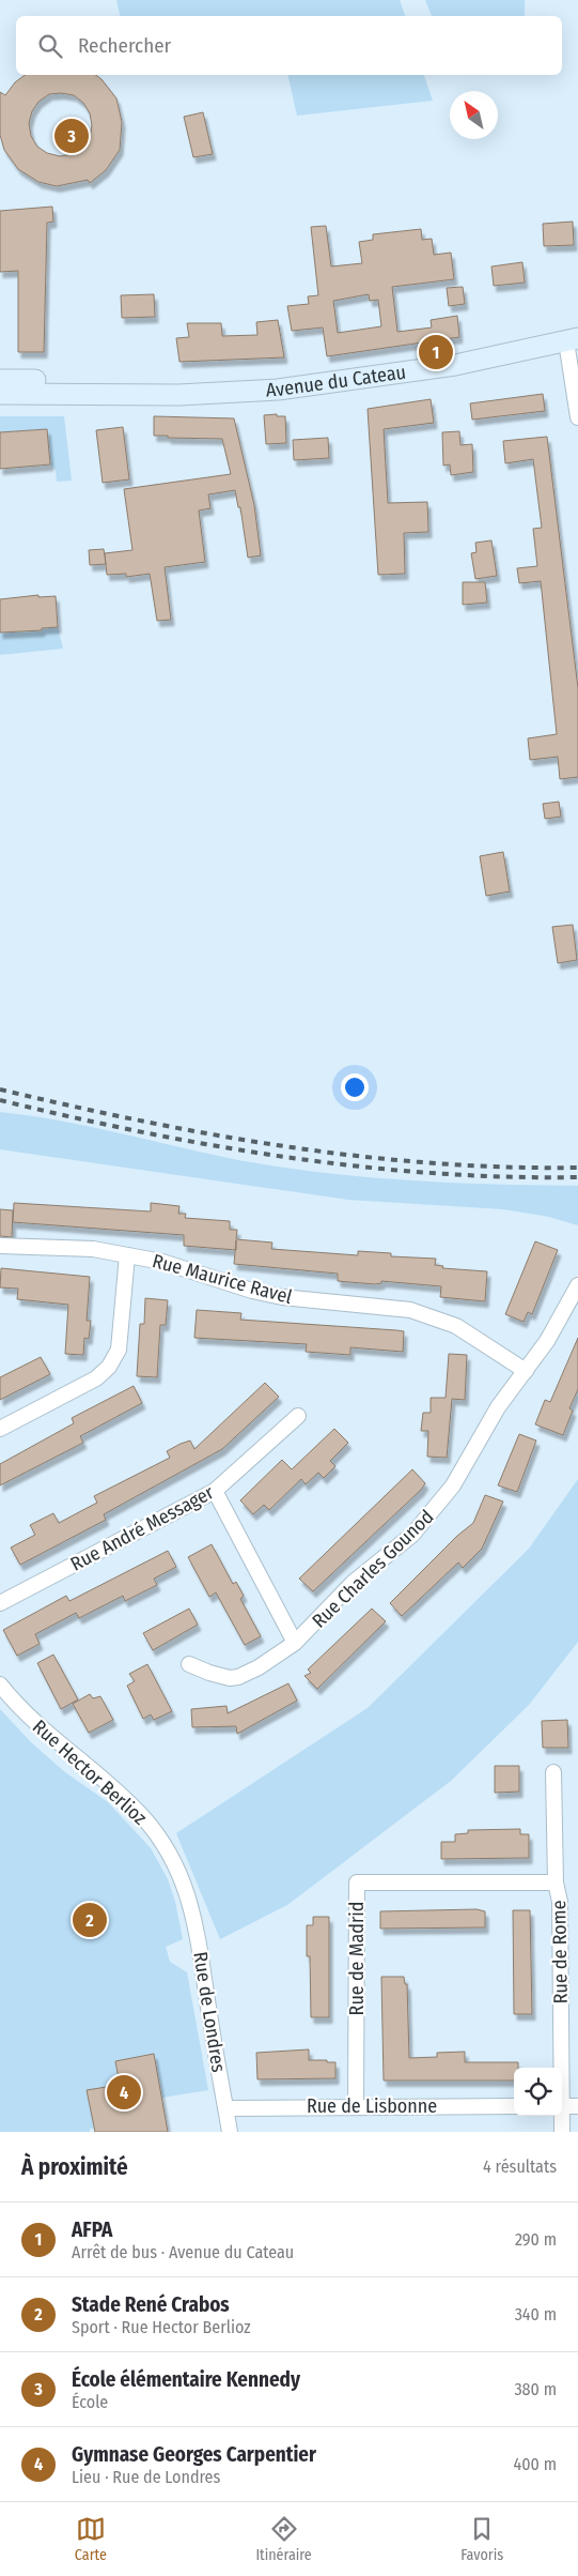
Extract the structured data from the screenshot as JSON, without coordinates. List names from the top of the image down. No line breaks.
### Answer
{"streets":{"main road":["Avenue du Cateau"],"street":["Rue Maurice Ravel","Rue André Messager","Rue Charles Gounod","Rue Hector Berlioz","Rue de Rome","Rue de Madrid","Rue de Londres","Rue de Lisbonne"]},"crossings":[["Rue Maurice Ravel","Rue Charles Gounod"],["Rue Hector Berlioz","Rue de Londres"],["Rue de Rome","Rue de Madrid"],["Rue de Madrid","Rue de Lisbonne"],["Rue de Londres","Rue de Lisbonne"]],"north":"top left","page":{"search":"Rechercher","pins":["3","1","2","4"],"heading":["À proximité","4 résultats"],"list":[{"mark":"1","name":"AFPA","note":"Arrêt de bus · Avenue du Cateau","value":"290 m"},{"mark":"2","name":"Stade René Crabos","note":"Sport · Rue Hector Berlioz","value":"340 m"},{"mark":"3","name":"École élémentaire Kennedy","note":"École","value":"380 m"},{"mark":"4","name":"Gymnase Georges Carpentier","note":"Lieu · Rue de Londres","value":"400 m"}],"nav":["Carte","Itinéraire","Favoris"]}}
